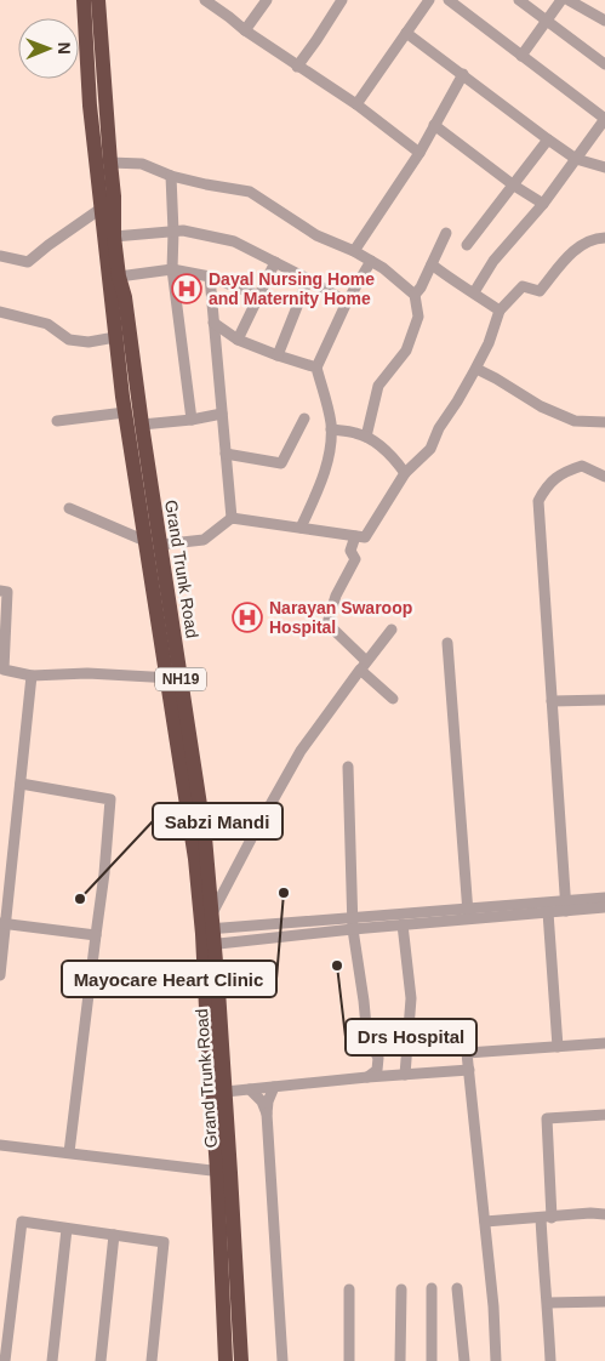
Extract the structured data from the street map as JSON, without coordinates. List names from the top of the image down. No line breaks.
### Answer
{"streets":{"highway":["Grand Trunk Road","NH19"]},"places":{"hospital":["Dayal Nursing Home and Maternity Home","Narayan Swaroop Hospital"],"other":["Mayocare Heart Clinic","Sabzi Mandi","Drs Hospital"]},"north":"right"}
